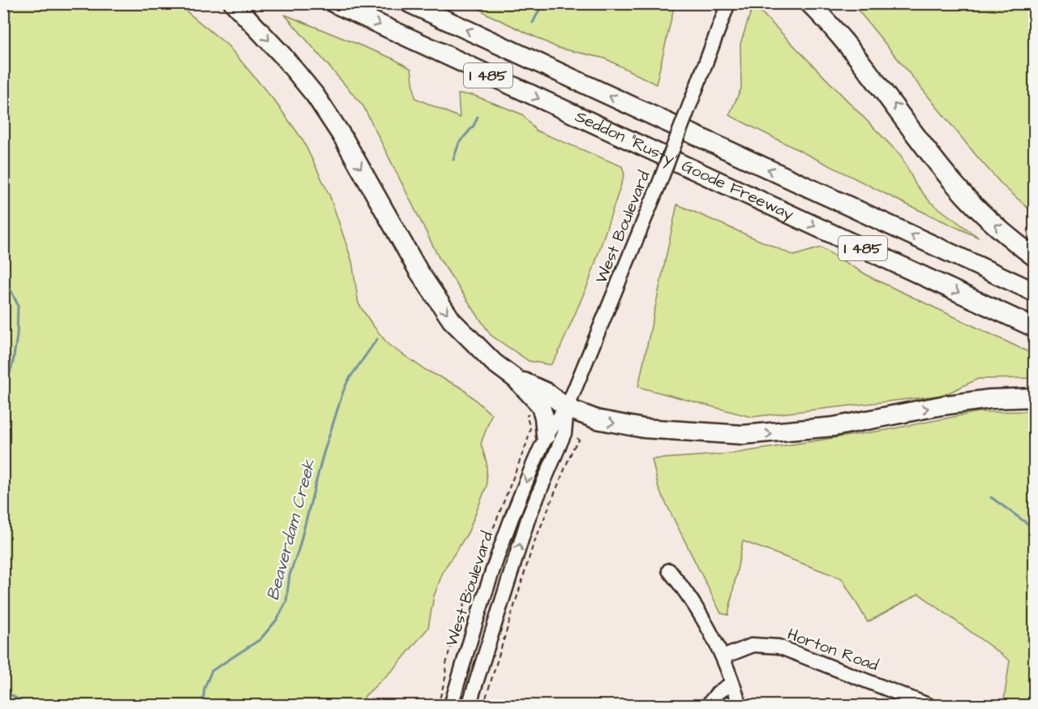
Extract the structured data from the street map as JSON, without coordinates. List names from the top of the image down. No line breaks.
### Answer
{"streets":{"highway":["I 485","Seddon \"Rusty\" Goode Freeway"],"street":["West Boulevard","Horton Road"]},"water":["Beaverdam Creek"]}
